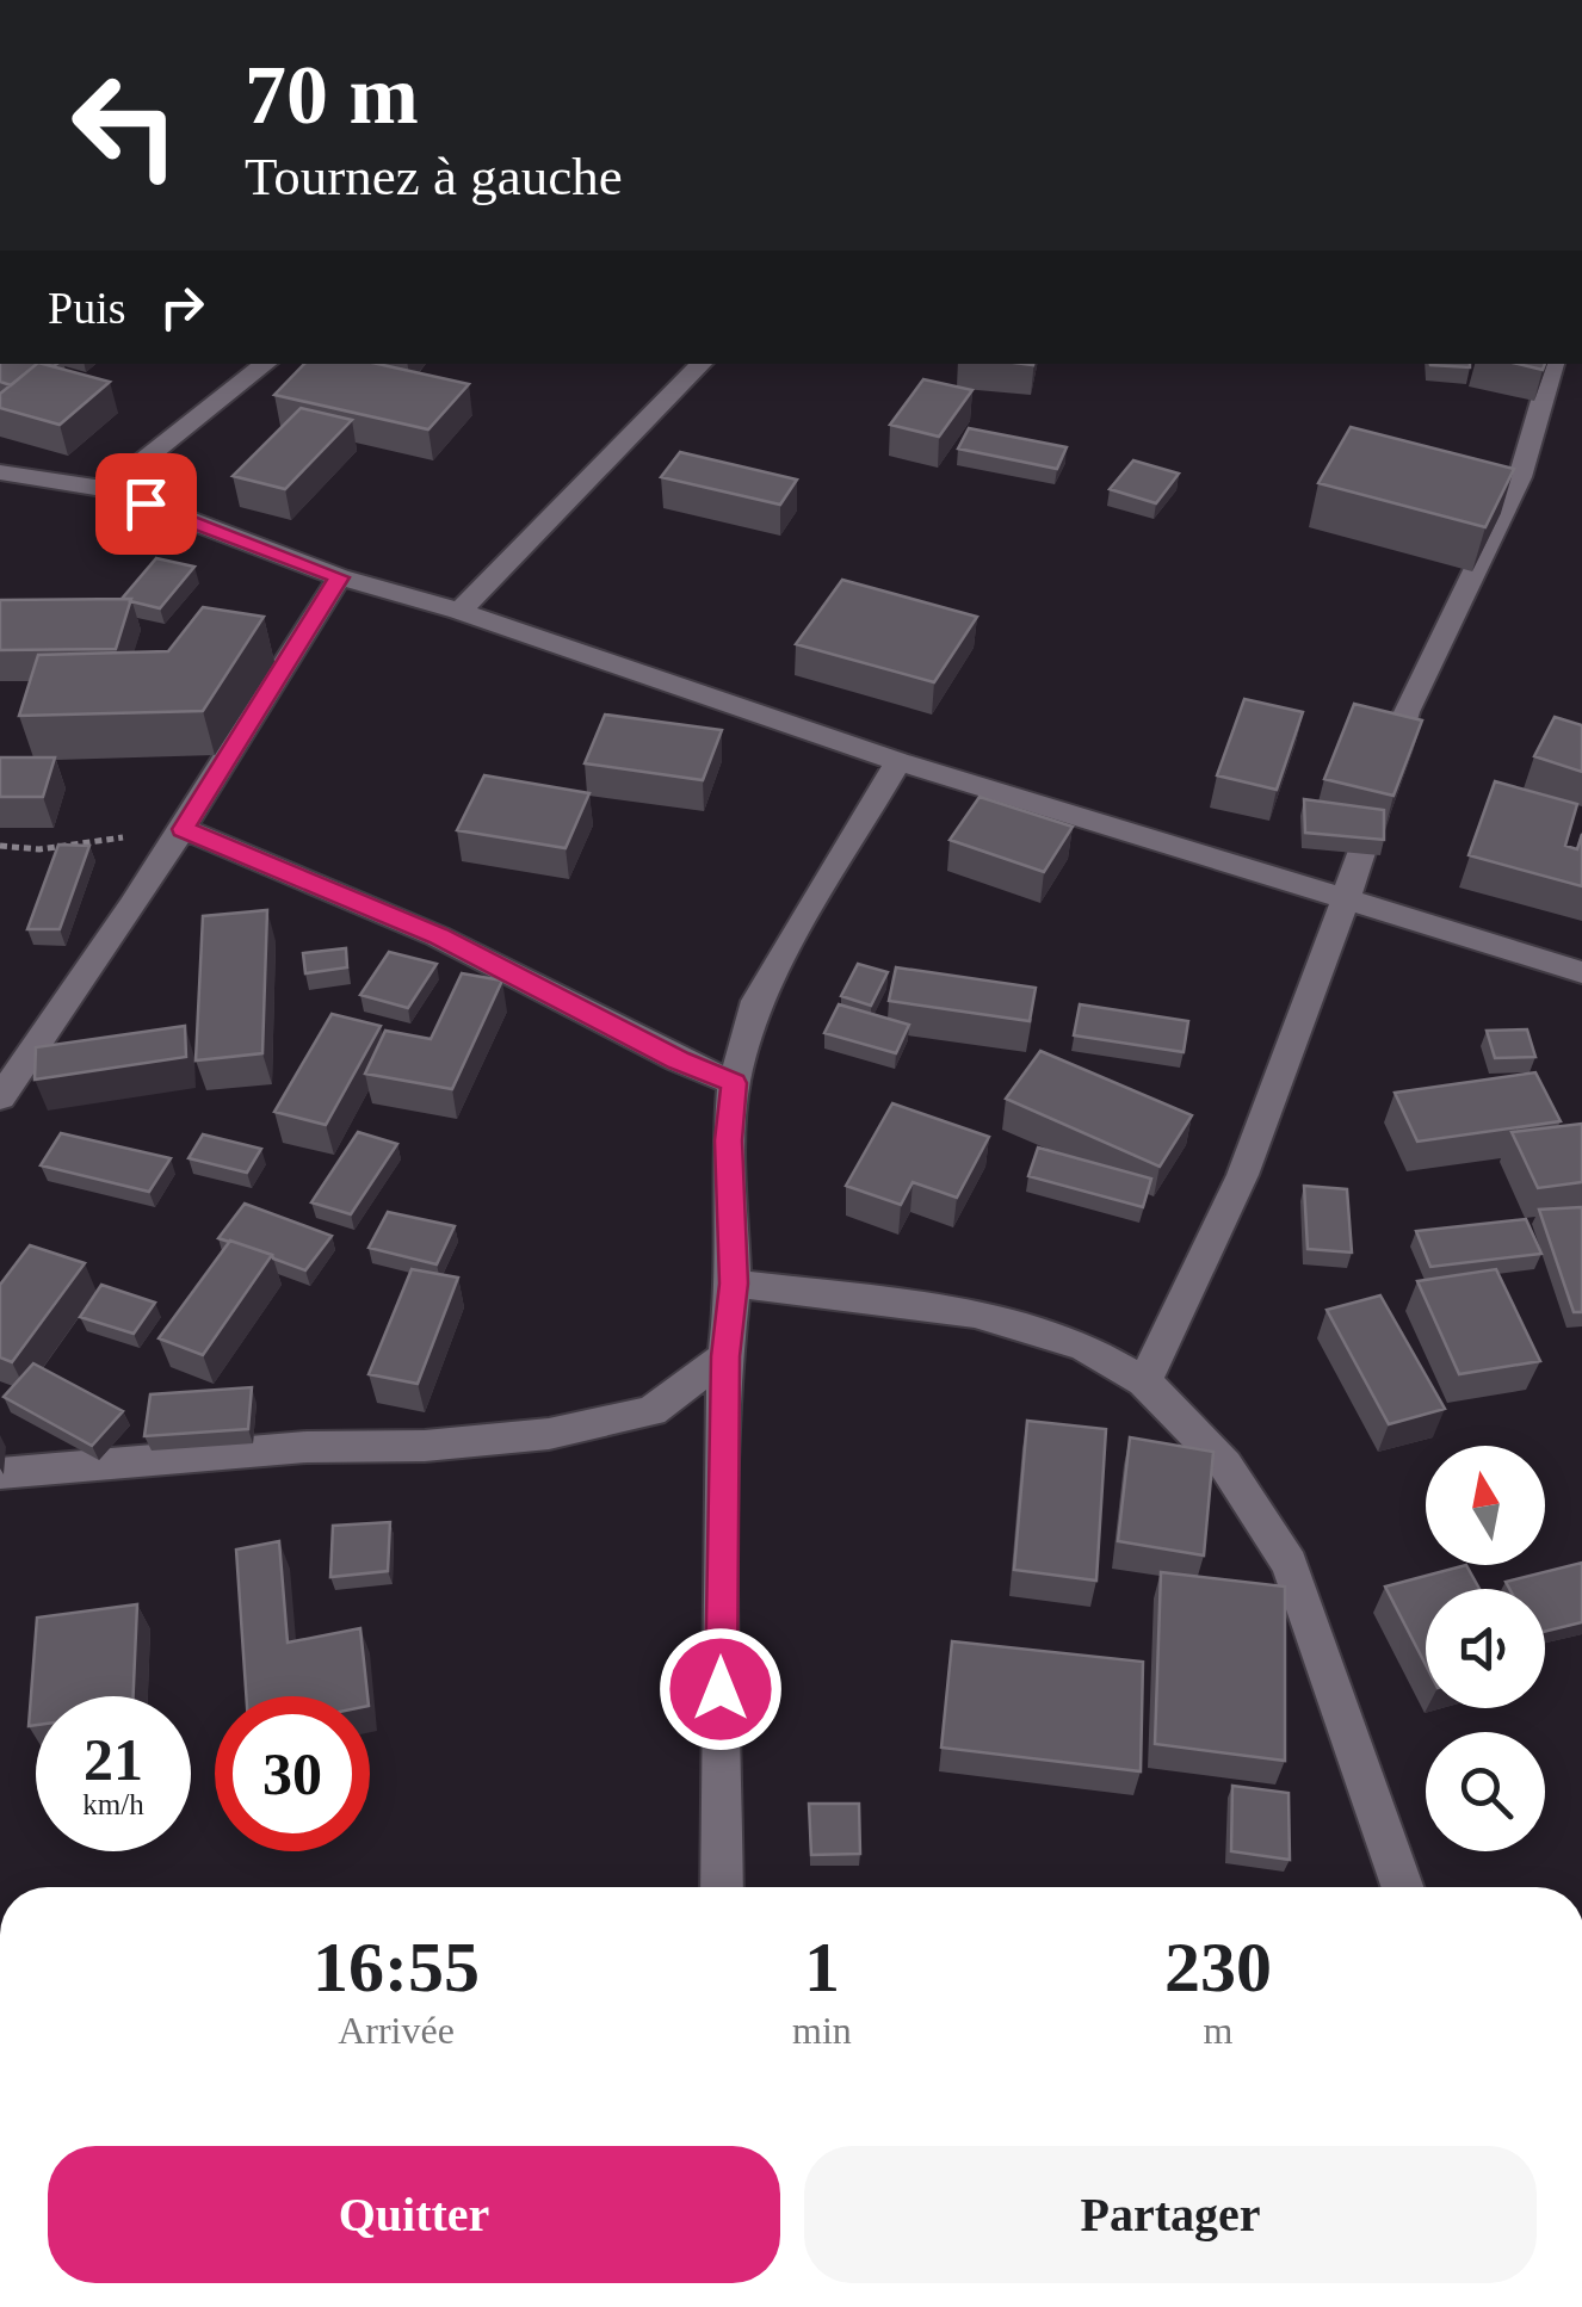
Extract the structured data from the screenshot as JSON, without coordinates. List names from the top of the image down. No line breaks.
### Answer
{"north":"top","page":{"turn":["70 m","Tournez à gauche"],"then":"Puis","speed":"21 km/h","limit":"30","eta":["16:55","Arrivée","1","min","230","m"],"buttons":["Quitter","Partager"]}}
